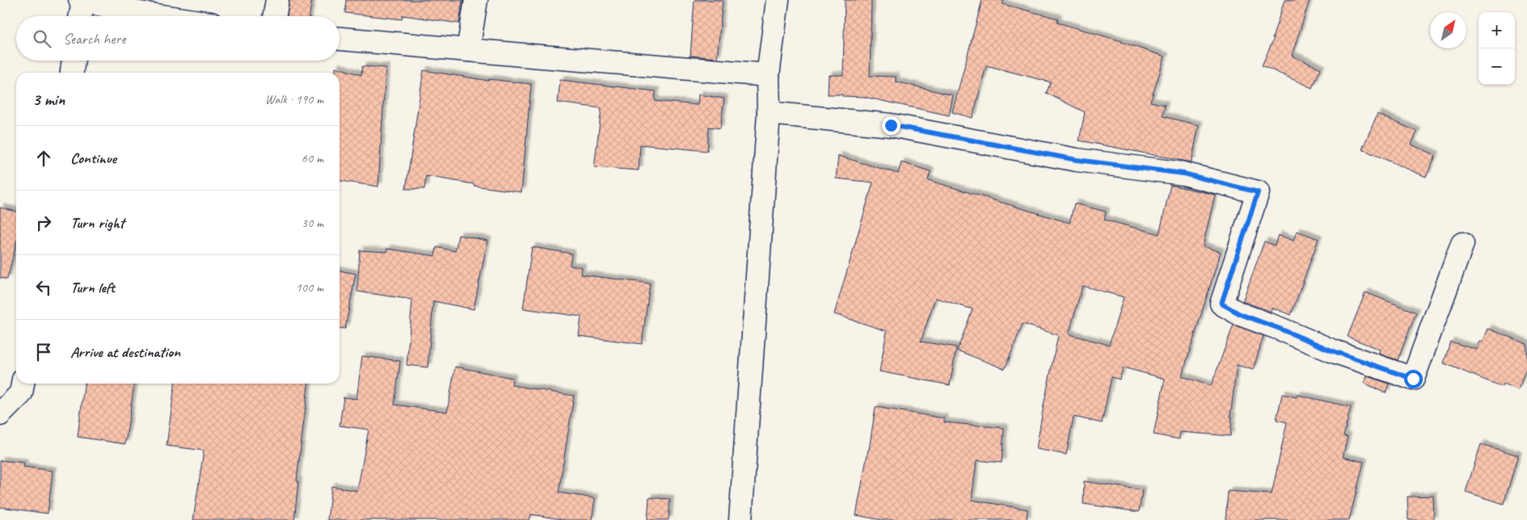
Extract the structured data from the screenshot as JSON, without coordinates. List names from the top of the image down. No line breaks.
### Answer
{"north":"top right","page":{"map_buttons":["+","−"],"search":"Search here","heading":["3 min","Walk · 190 m"],"list":[["Continue","60 m"],["Turn right","30 m"],["Turn left","100 m"],"Arrive at destination"]}}
